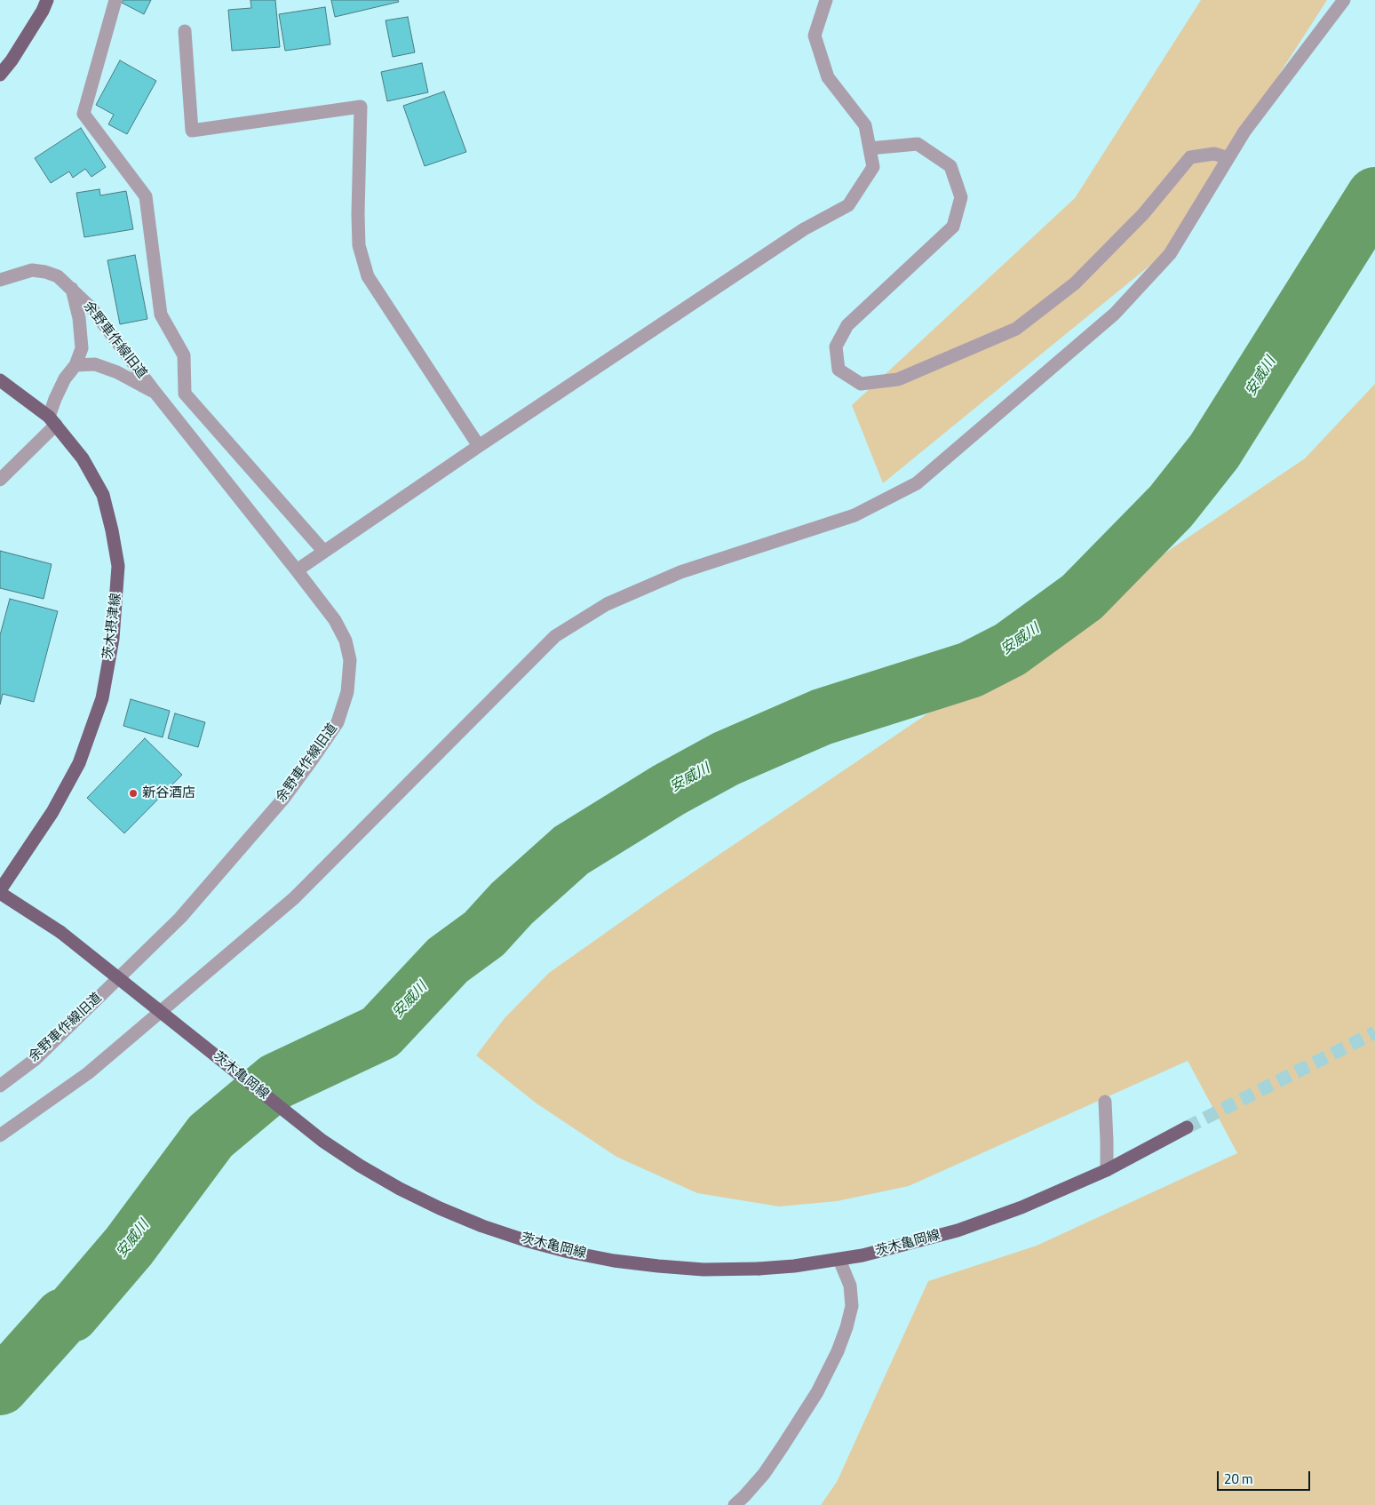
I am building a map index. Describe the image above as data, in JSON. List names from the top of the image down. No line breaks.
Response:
{"streets":{"main road":["茨木摂津線","茨木亀岡線"],"street":["余野車作線旧道"]},"crossings":[["余野車作線旧道","茨木摂津線"],["茨木摂津線","茨木亀岡線"]],"water":["安威川"],"places":["新谷酒店"],"scale_bar":"20 m"}
